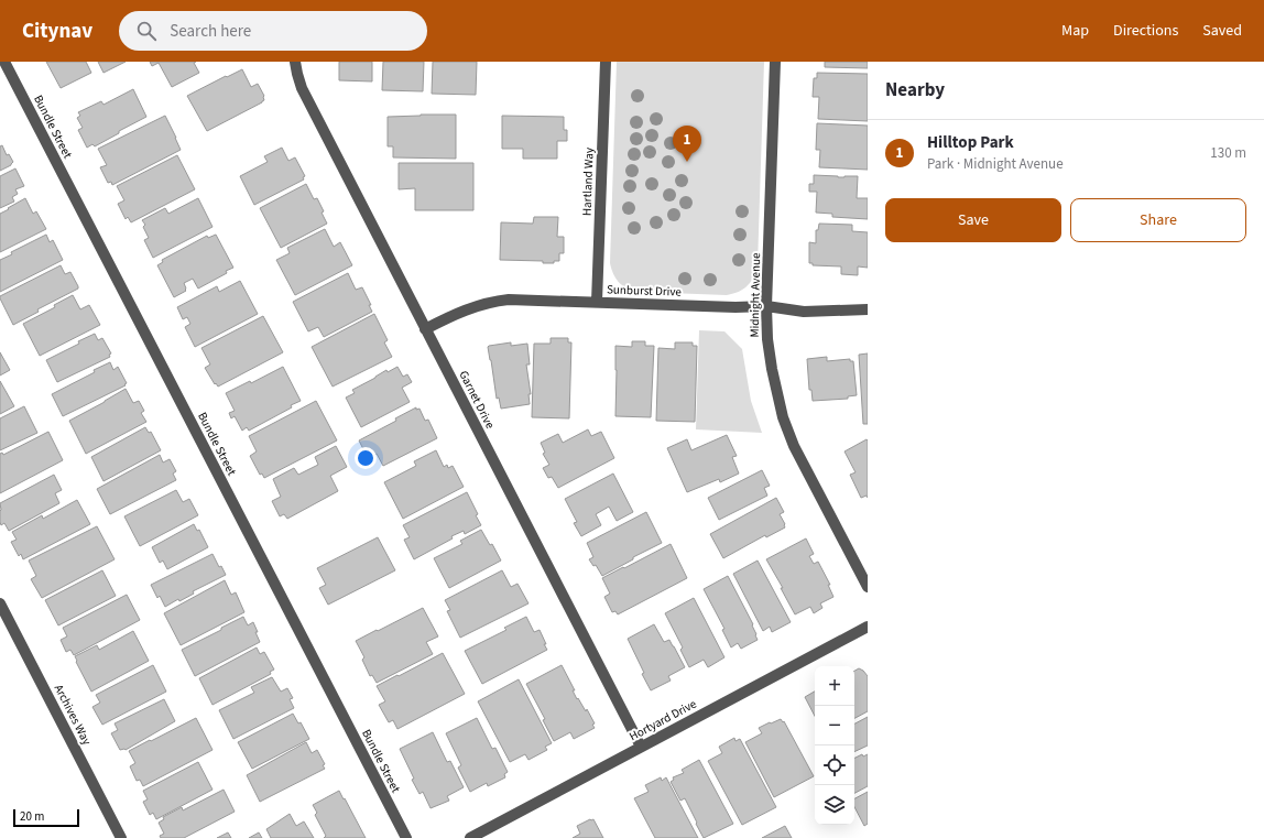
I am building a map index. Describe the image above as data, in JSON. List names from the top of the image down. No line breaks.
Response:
{"streets":{"street":["Bundle Street","Hartland Way","Sunburst Drive","Midnight Avenue","Garnet Drive","Archives Way","Hortyard Drive"]},"crossings":[["Hartland Way","Sunburst Drive"],["Sunburst Drive","Midnight Avenue"],["Sunburst Drive","Garnet Drive"],["Garnet Drive","Hortyard Drive"]],"scale_bar":"20 m","page":{"header":"Citynav","search":"Search here","nav":["Map","Directions","Saved"],"heading":"Nearby","list":[{"mark":"1","name":"Hilltop Park","note":"Park · Midnight Avenue","value":"130 m"}],"pins":"1","buttons":["Save","Share"],"map_buttons":["+","−"],"scale":"20 m"}}
